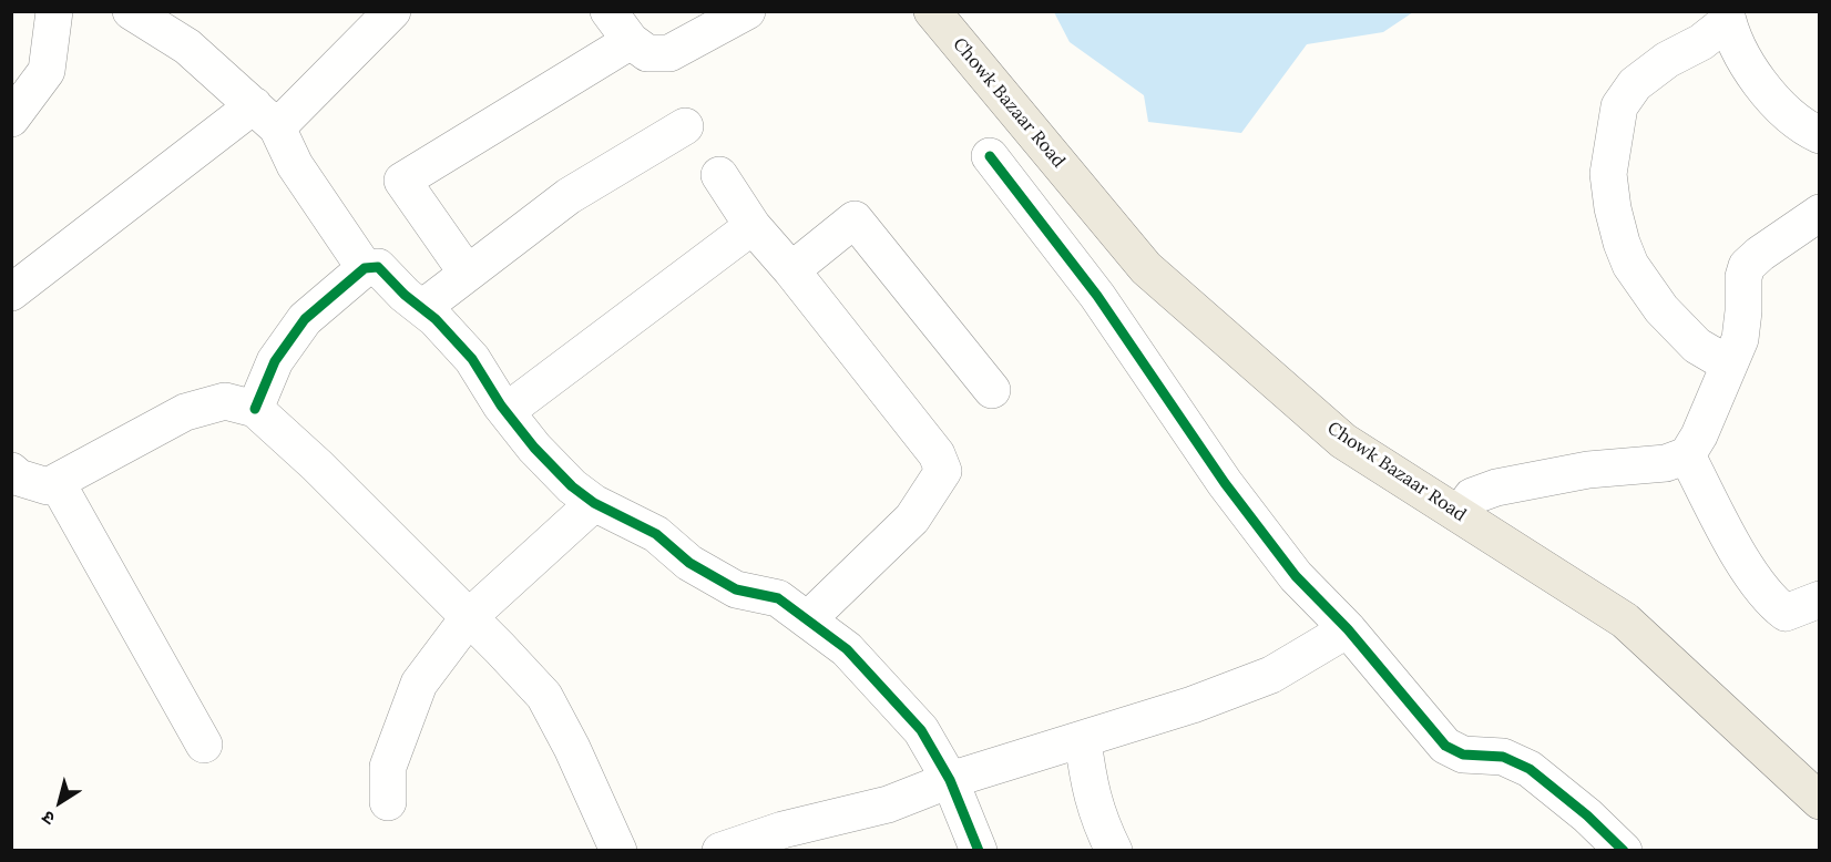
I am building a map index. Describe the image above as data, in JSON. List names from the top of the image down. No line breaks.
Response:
{"streets":{"main road":["Chowk Bazaar Road"]},"north":"bottom left"}
